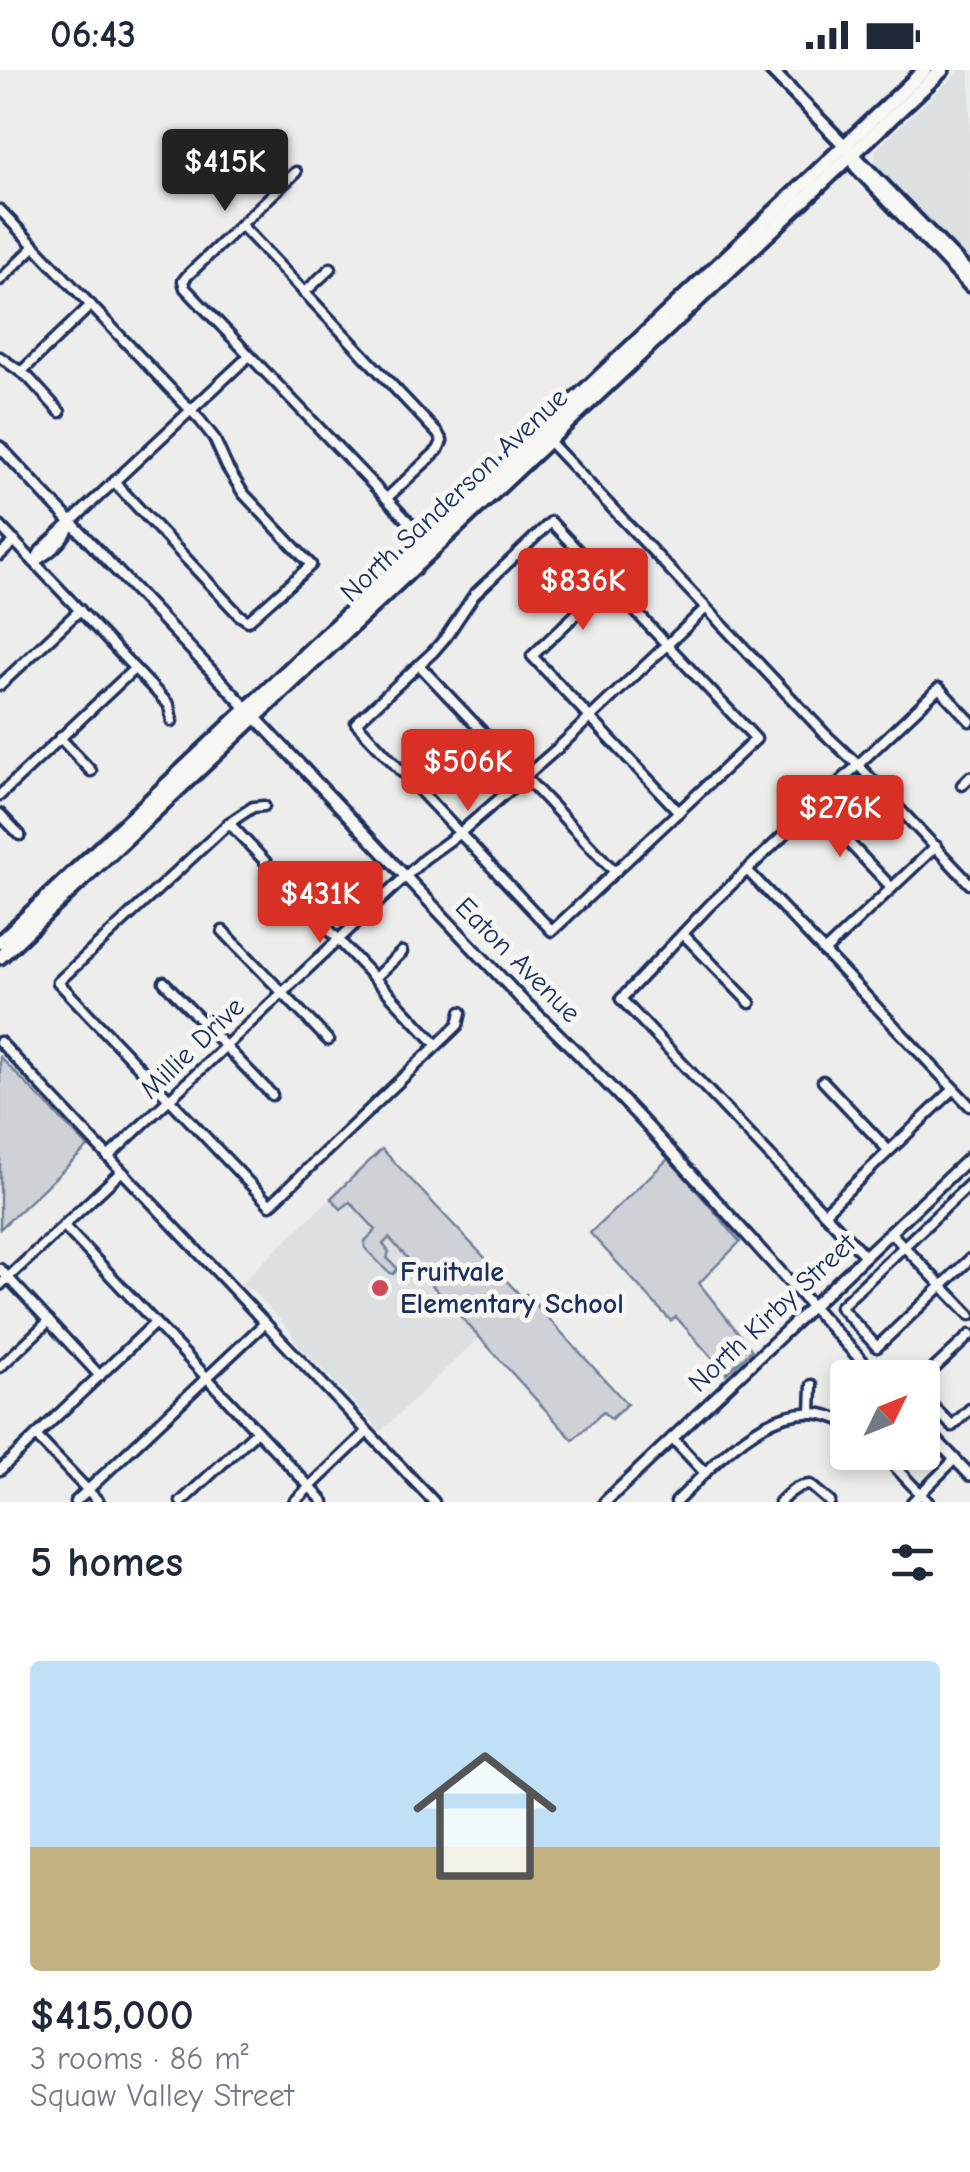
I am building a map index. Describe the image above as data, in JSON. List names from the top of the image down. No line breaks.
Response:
{"streets":{"highway":["North Sanderson Avenue"],"street":["Eaton Avenue","Millie Drive","North Kirby Street"]},"crossings":[["North Sanderson Avenue","Eaton Avenue"],["Eaton Avenue","Millie Drive"],["Eaton Avenue","North Kirby Street"]],"places":["Fruitvale Elementary School"],"north":"top right","page":{"status":"06:43","price":["$415K","$836K","$506K","$276K","$431K"],"heading":"5 homes","list":[{"name":"$415,000","note":"3 rooms · 86 m² · Squaw Valley Street"}]}}
